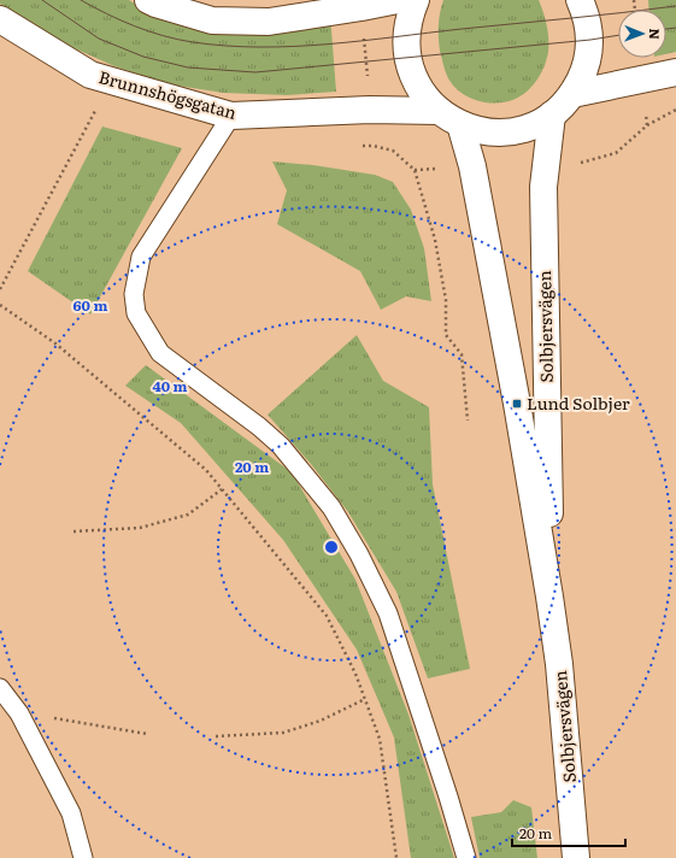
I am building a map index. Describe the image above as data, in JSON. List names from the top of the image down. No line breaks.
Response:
{"streets":{"main road":["Brunnshögsgatan","Solbjersvägen"]},"places":{"transit":["Lund Solbjer"]},"scale_bar":"20 m","north":"right","rings":["60 m","40 m","20 m"]}
